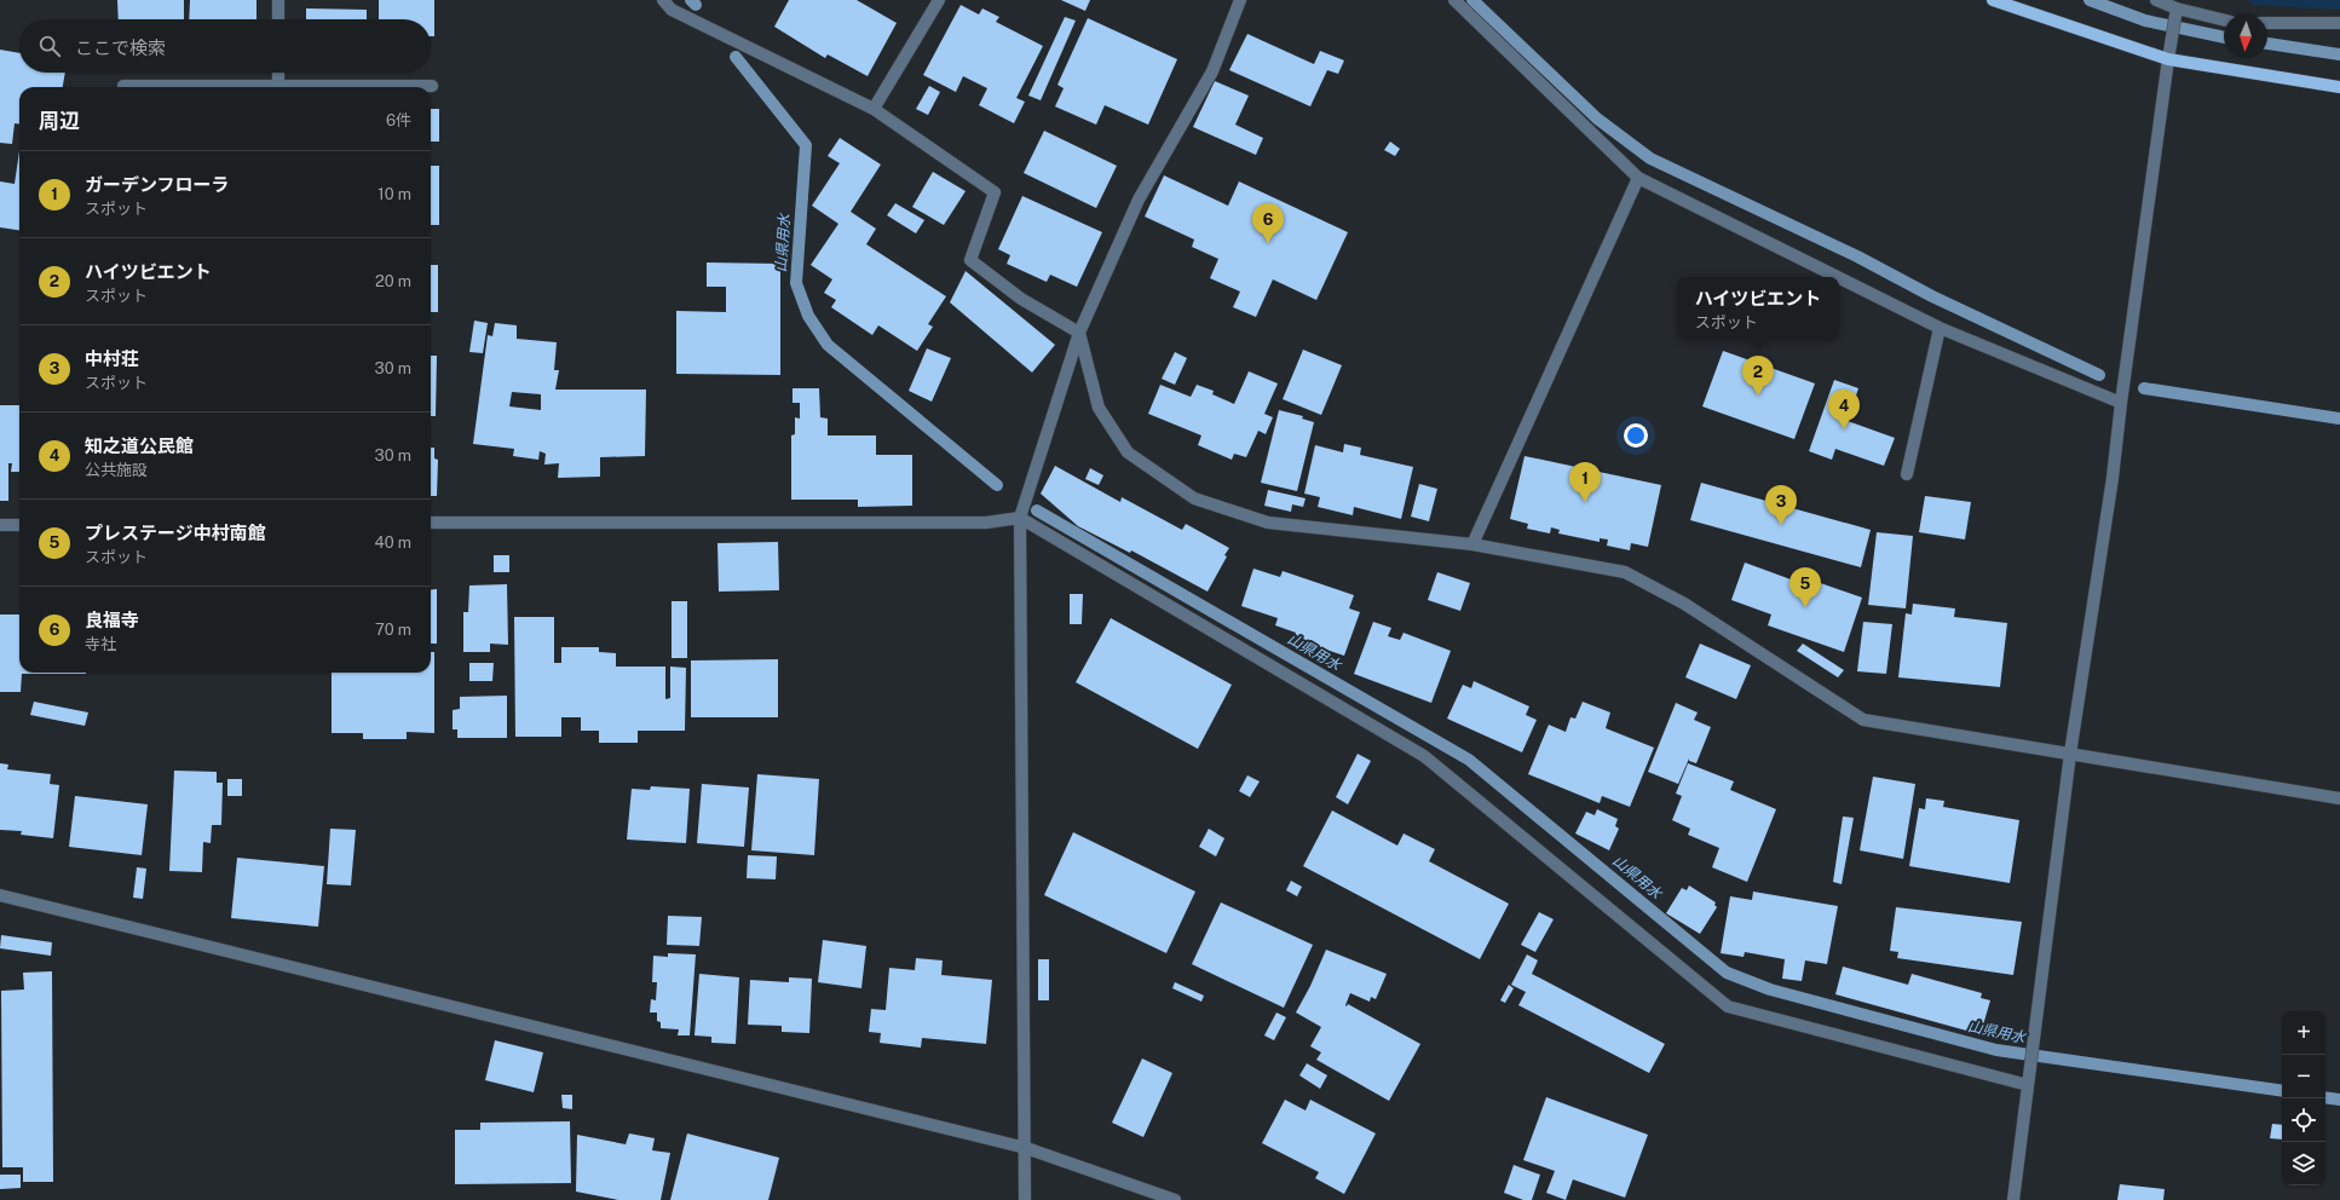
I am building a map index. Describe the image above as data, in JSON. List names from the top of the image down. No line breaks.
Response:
{"water":["山県用水"],"north":"bottom","page":{"search":"ここで検索","heading":["周辺","6件"],"list":[{"mark":"1","name":"ガーデンフローラ","note":"スポット","value":"10 m"},{"mark":"2","name":"ハイツビエント","note":"スポット","value":"20 m"},{"mark":"3","name":"中村荘","note":"スポット","value":"30 m"},{"mark":"4","name":"知之道公民館","note":"公共施設","value":"30 m"},{"mark":"5","name":"プレステージ中村南館","note":"スポット","value":"40 m"},{"mark":"6","name":"良福寺","note":"寺社","value":"70 m"}],"pins":["6","2","4","1","3","5"],"popup":["ハイツビエント","スポット"],"map_buttons":["+","−"]}}
